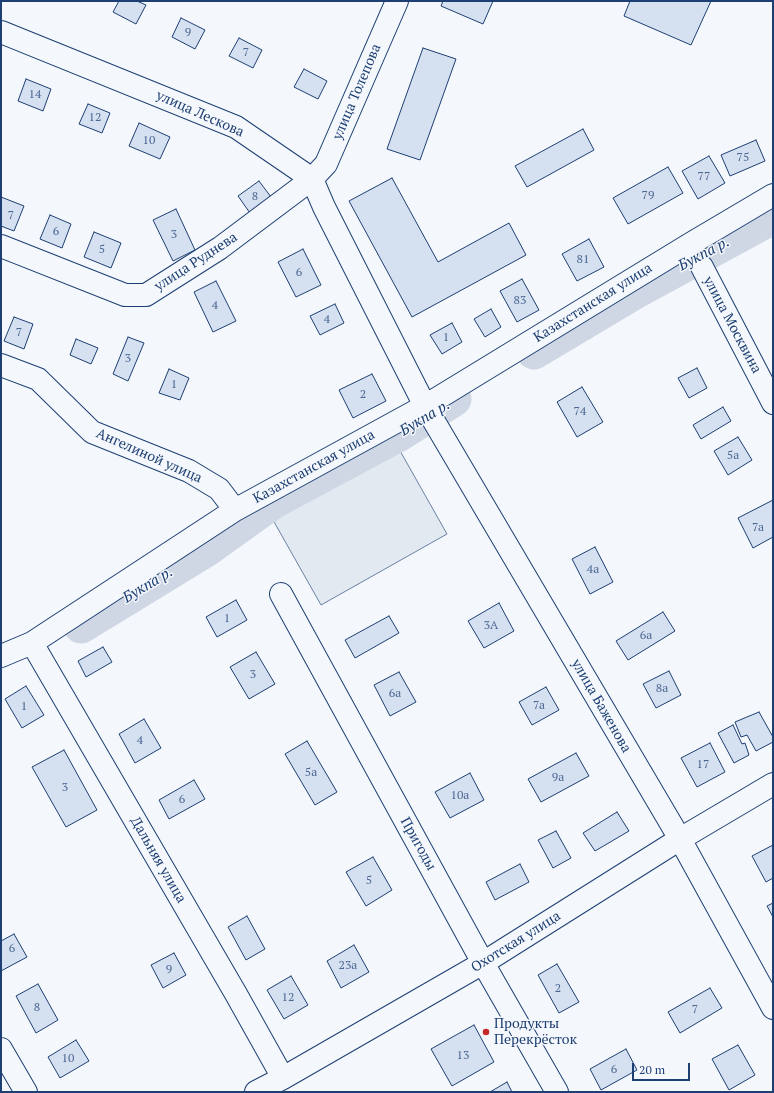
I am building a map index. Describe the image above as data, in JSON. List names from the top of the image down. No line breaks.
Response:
{"streets":{"street":["улица Толепова","улица Лескова","улица Руднева","Казахстанская улица","улица Москвина","Ангелиной улица","улица Баженова","Пригоды","Дальняя улица","Охотская улица"]},"crossings":[["улица Толепова","улица Лескова"],["улица Толепова","улица Руднева"],["улица Лескова","улица Руднева"],["Казахстанская улица","Ангелиной улица"],["Казахстанская улица","улица Баженова"],["Казахстанская улица","Дальняя улица"],["улица Баженова","Охотская улица"],["Пригоды","Охотская улица"],["Дальняя улица","Охотская улица"]],"water":["Букпа р."],"places":["Продукты Перекрёсток"],"house_numbers":["9","7","14","12","10","75","77","79","8","7","6","3","5","81","6","83","4","4","7","1","3","1","2","74","5а","7а","4а","1","3А","6а","3","8а","6а","7а","1","4","17","5а","9а","3","10а","6","5","6","23а","9","2","12","8","7","13","10","6"],"scale_bar":"20 m"}
